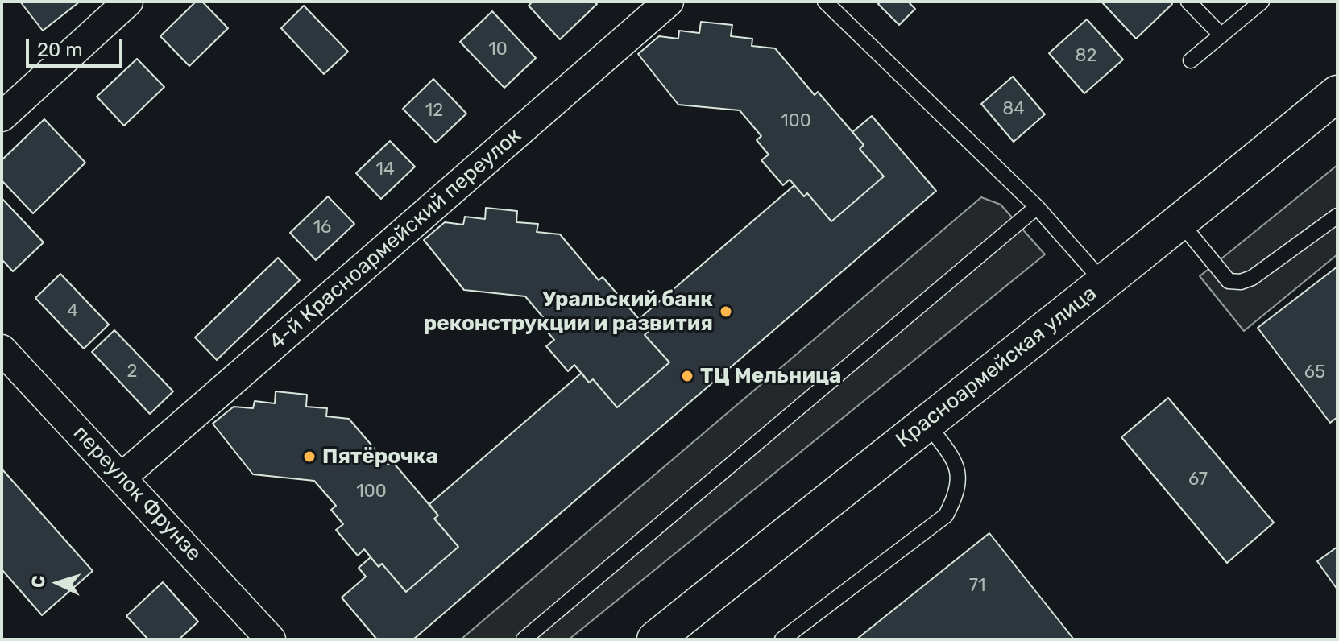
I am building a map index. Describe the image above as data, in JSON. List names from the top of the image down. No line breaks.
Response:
{"streets":{"main road":["Красноармейская улица"],"street":["4-й Красноармейский переулок","переулок Фрунзе"]},"crossings":[["4-й Красноармейский переулок","переулок Фрунзе"]],"places":["Уральский банк реконструкции и развития","ТЦ Мельница","Пятёрочка"],"house_numbers":["10","82","84","12","100","14","16","4","2","65","67","100","71"],"scale_bar":"20 m","north":"left"}
